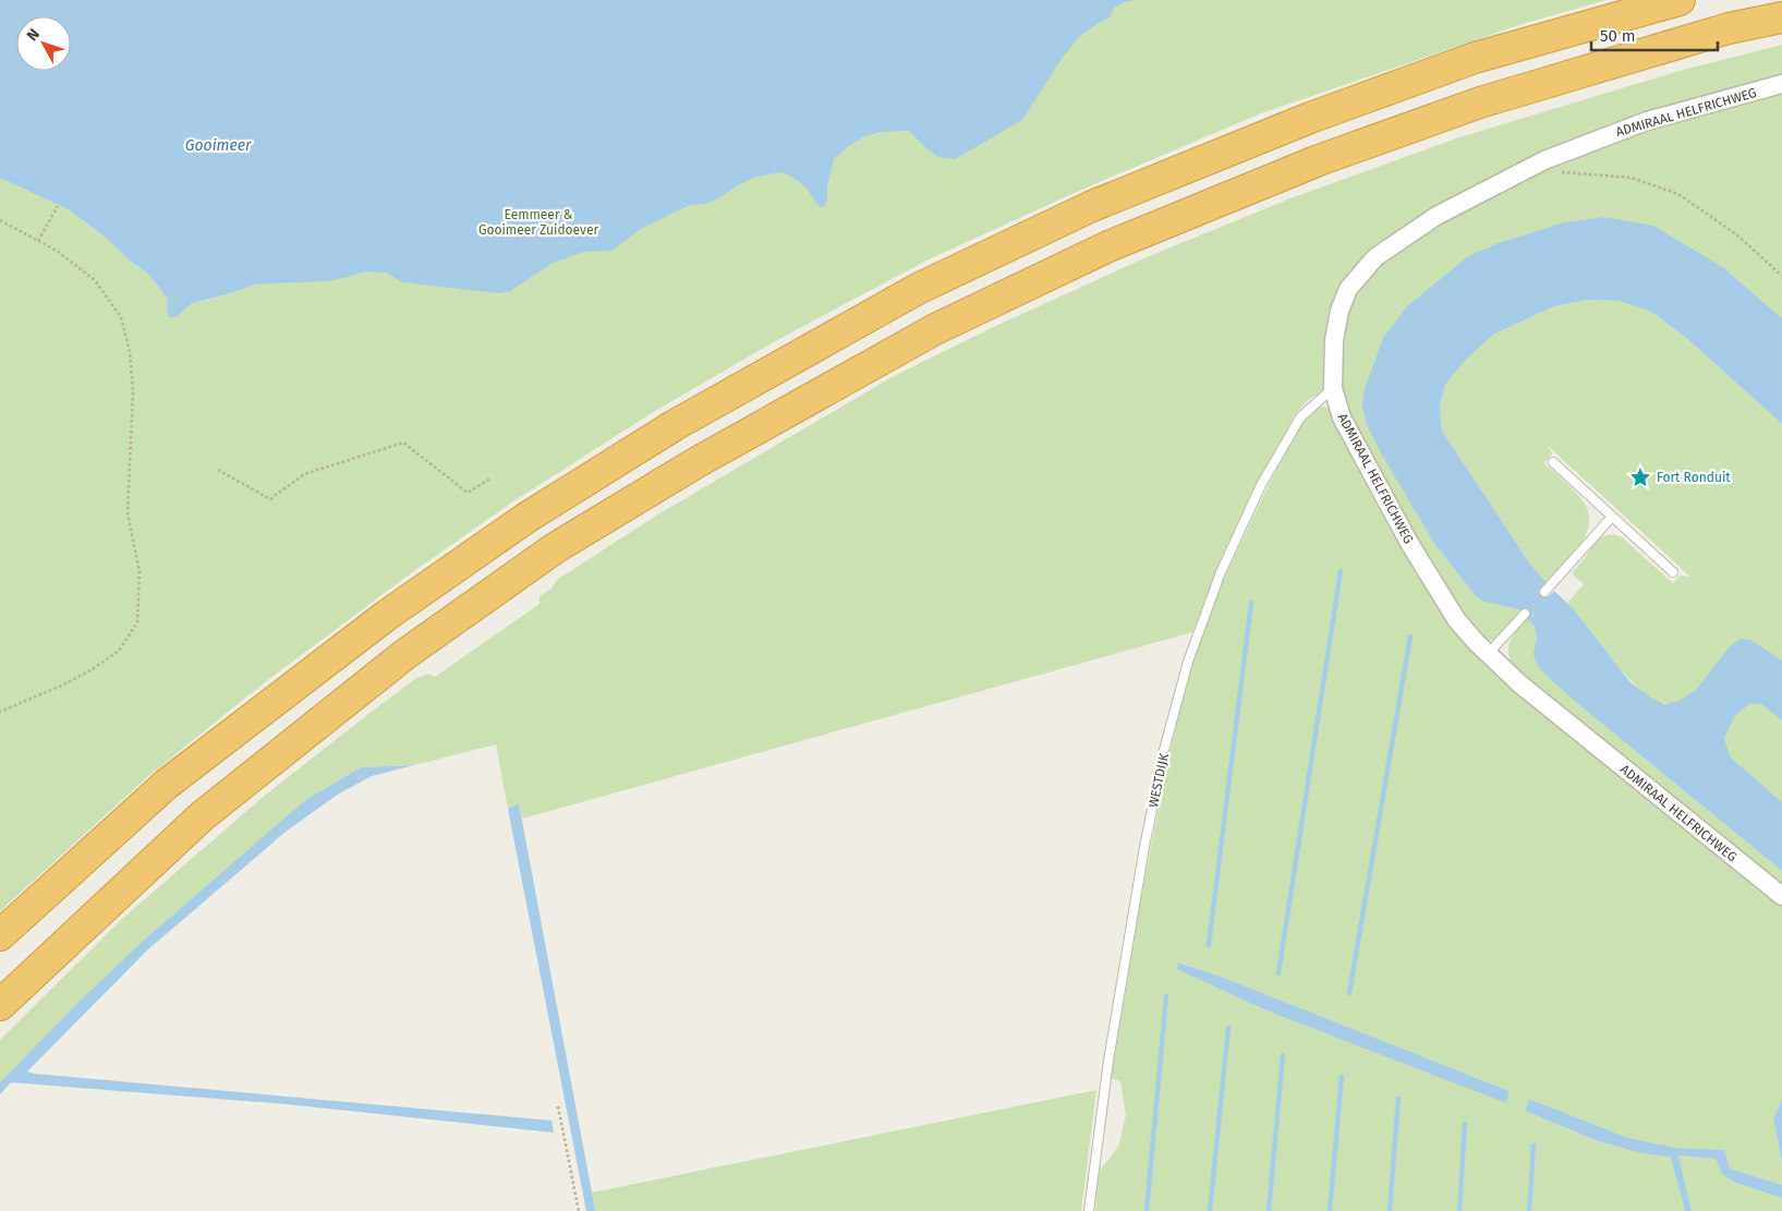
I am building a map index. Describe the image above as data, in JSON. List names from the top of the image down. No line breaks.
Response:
{"streets":{"street":["ADMIRAAL HELFRICHWEG"],"lane":["WESTDIJK"]},"crossings":[["ADMIRAAL HELFRICHWEG","WESTDIJK"]],"water":["Gooimeer"],"parks":["Eemmeer & Gooimeer Zuidoever"],"places":{"place":["Fort Ronduit"]},"scale_bar":"50 m","north":"top left"}
